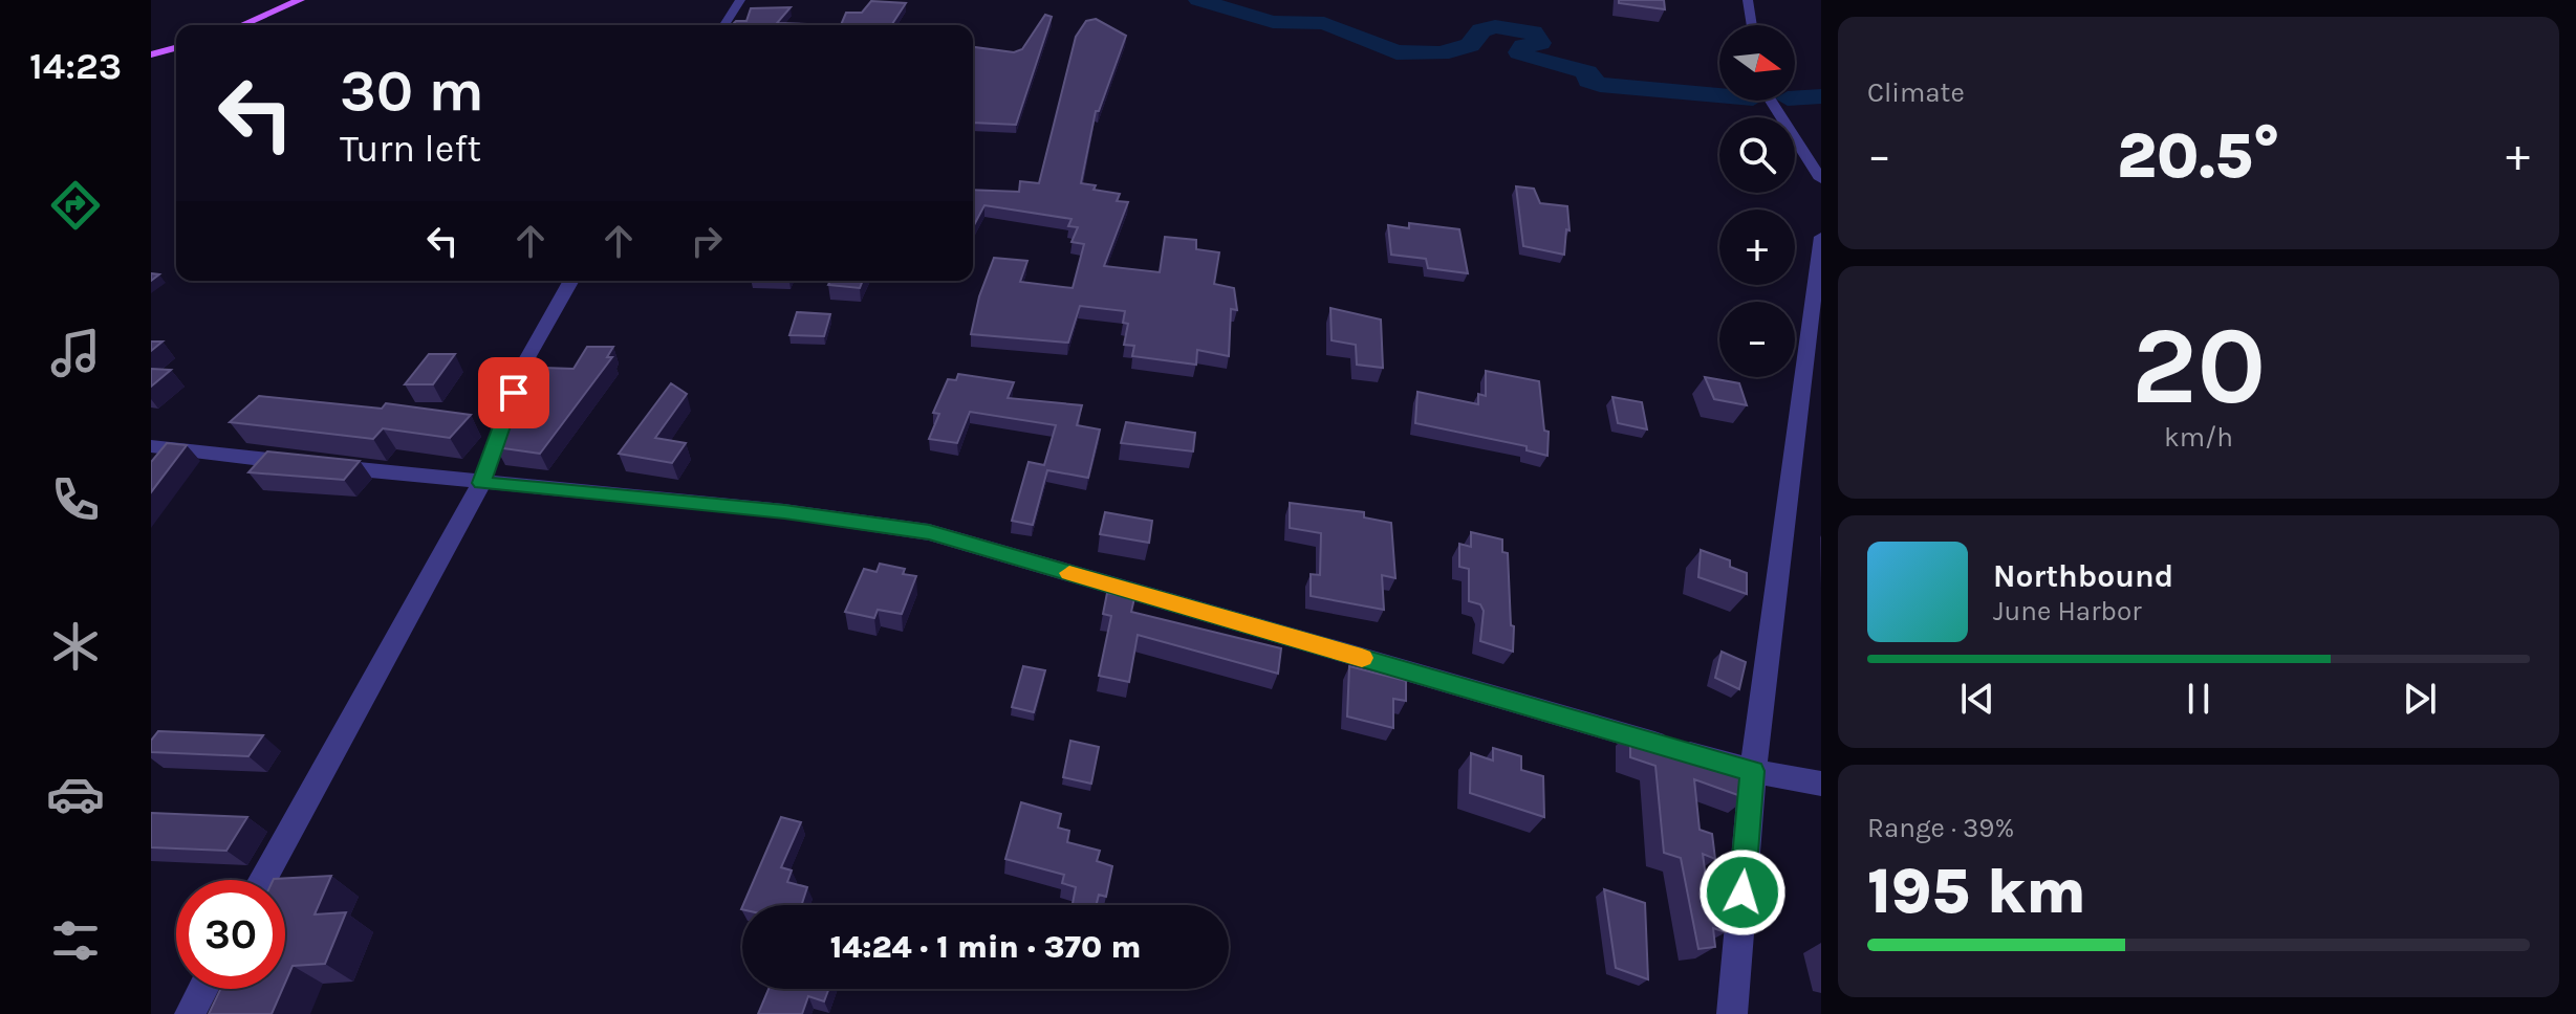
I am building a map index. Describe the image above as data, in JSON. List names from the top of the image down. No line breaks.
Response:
{"north":"right","page":{"tabs":"14:23","tile":["Climate",["20","km/h"],["Range · 39%","195 km"]],"map_buttons":["+","−"],"turn":["30 m","Turn left"],"heat":["−","20.5°","+"],"song":["Northbound","June Harbor"],"limit":"30","trip":"14:24 · 1 min · 370 m"}}
